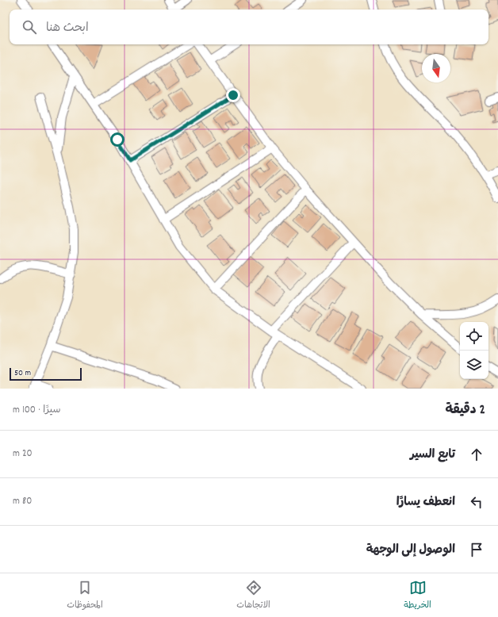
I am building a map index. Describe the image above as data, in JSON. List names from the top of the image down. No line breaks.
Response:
{"scale_bar":"50 m","north":"bottom","page":{"search":"ابحث هنا","scale":"50 m","heading":["2 دقيقة","سيرًا · 100 m"],"list":[["تابع السير","20 m"],["انعطف يسارًا","80 m"],"الوصول إلى الوجهة"],"nav":["الخريطة","الاتجاهات","المحفوظات"]}}
